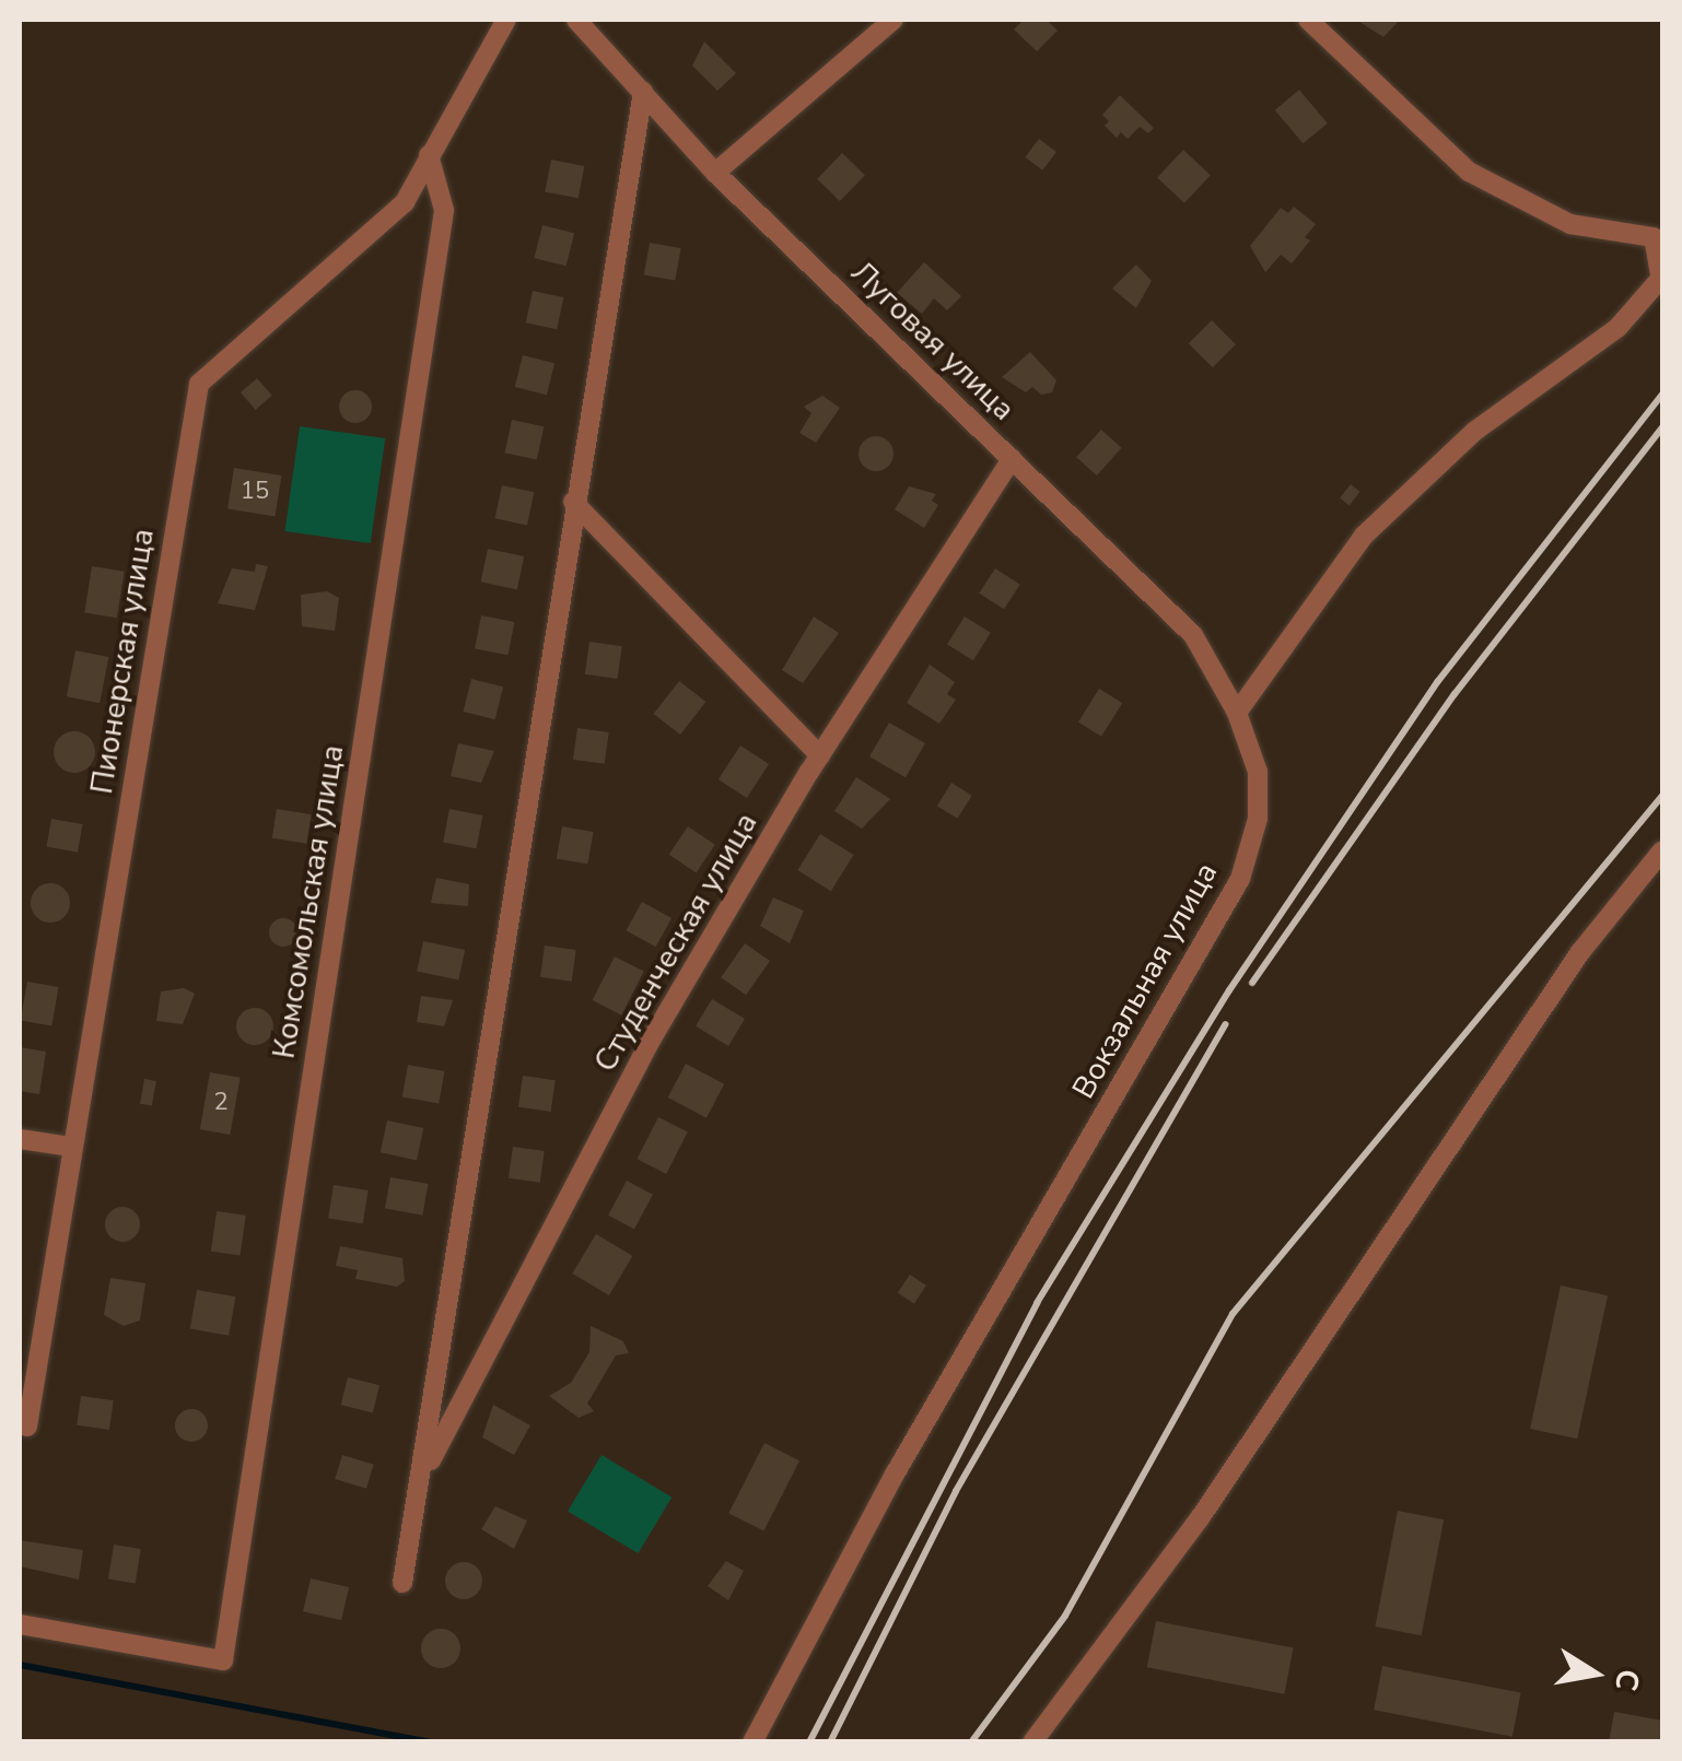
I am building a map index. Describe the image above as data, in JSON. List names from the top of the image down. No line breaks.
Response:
{"streets":{"street":["Луговая улица","Пионерская улица","Комсомольская улица","Студенческая улица","Вокзальная улица"]},"crossings":[["Луговая улица","Студенческая улица"],["Луговая улица","Вокзальная улица"],["Пионерская улица","Комсомольская улица"]],"house_numbers":["15","2"],"north":"right"}
